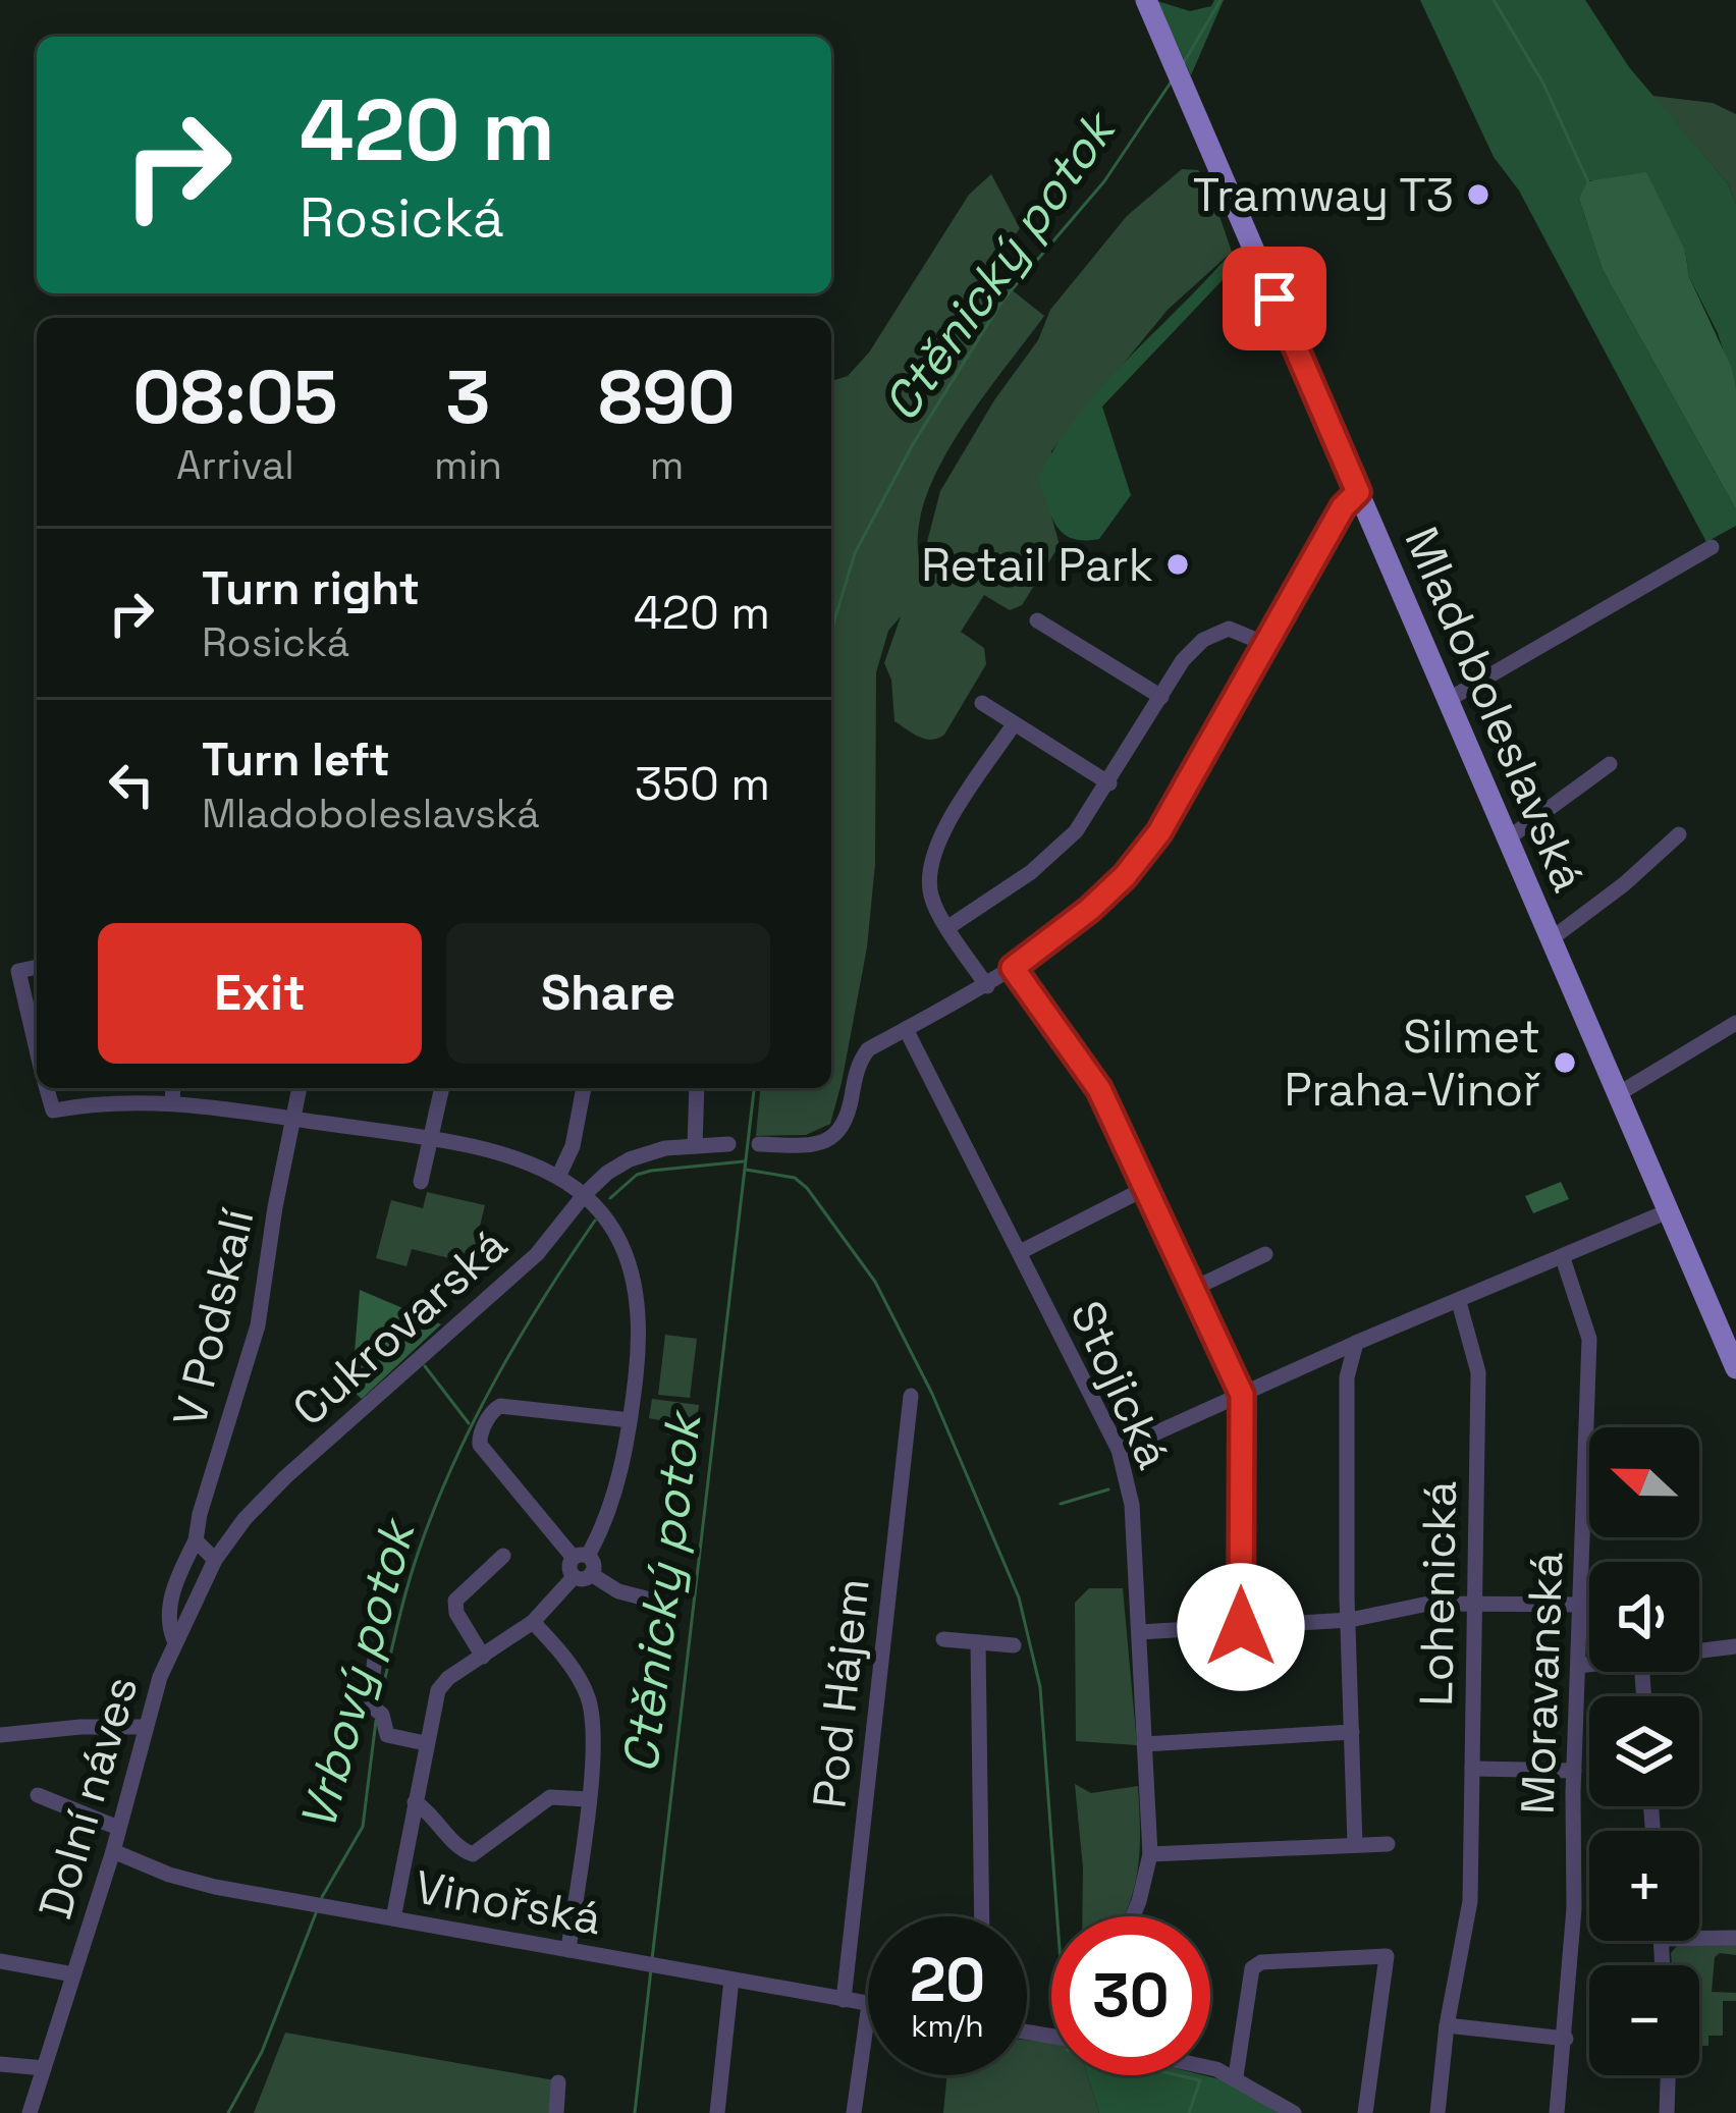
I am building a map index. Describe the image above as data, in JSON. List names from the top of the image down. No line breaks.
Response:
{"streets":{"main road":["Mladoboleslavská"],"street":["V Podskalí","Cukrovarská","Stojická","Lohenická","Moravanská","Pod Hájem","Dolní náves","Vinořská"]},"crossings":[["V Podskalí","Cukrovarská"],["V Podskalí","Dolní náves"],["Cukrovarská","Dolní náves"],["Pod Hájem","Vinořská"],["Dolní náves","Vinořská"]],"water":["Ctěnický potok","Vrbový potok"],"places":["Tramway T3","Retail Park","Silmet Praha-Vinoř"],"north":"left","page":{"turn":["420 m","Rosická"],"eta":["08:05","Arrival","3","min","890","m"],"list":[{"name":"Turn right","note":"Rosická","value":"420 m"},{"name":"Turn left","note":"Mladoboleslavská","value":"350 m"}],"buttons":["Exit","Share"],"map_buttons":["+","−"],"speed":"20 km/h","limit":"30"}}
